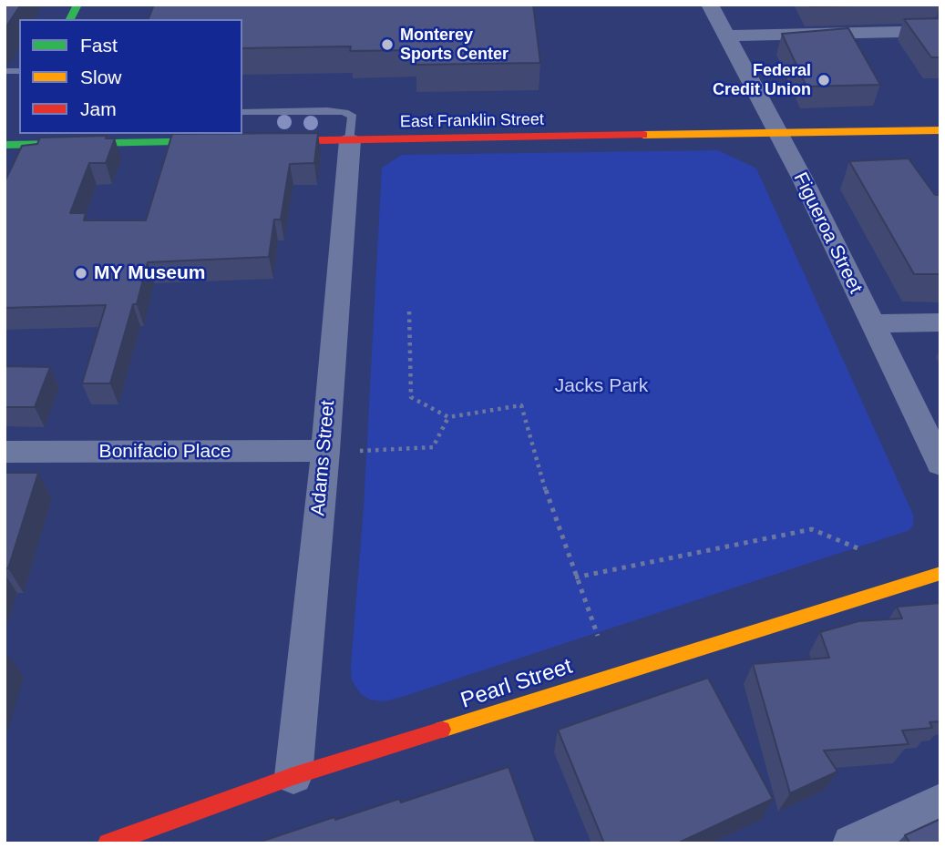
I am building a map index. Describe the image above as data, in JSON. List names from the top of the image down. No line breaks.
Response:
{"streets":{"street":["East Franklin Street","Figueroa Street","Bonifacio Place","Adams Street","Pearl Street"]},"crossings":[["East Franklin Street","Figueroa Street"],["East Franklin Street","Adams Street"],["Bonifacio Place","Adams Street"],["Adams Street","Pearl Street"]],"parks":["Jacks Park"],"places":["Monterey Sports Center","Federal Credit Union","MY Museum"],"legend":["Fast","Slow","Jam"]}
